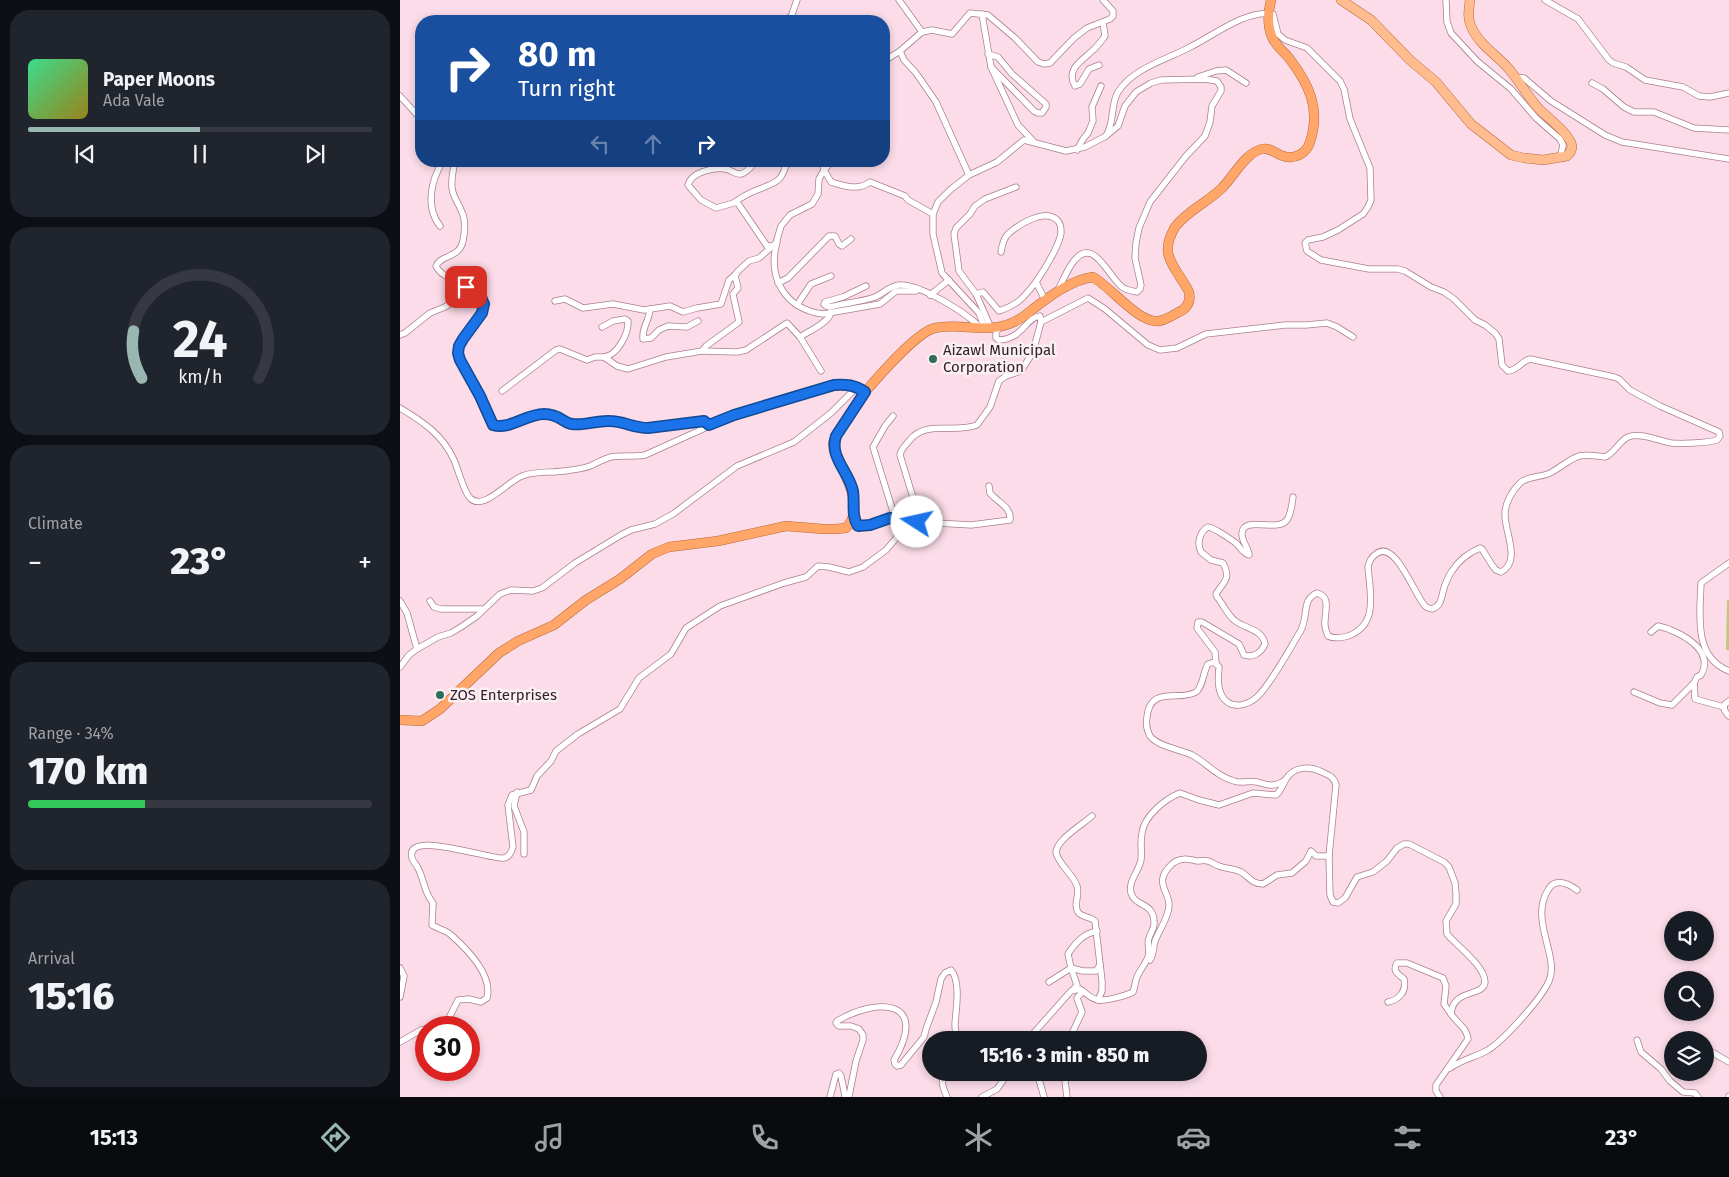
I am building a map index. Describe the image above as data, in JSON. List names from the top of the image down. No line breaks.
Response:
{"places":["Aizawl Municipal Corporation","ZOS Enterprises"],"page":{"turn":["80 m","Turn right"],"song":["Paper Moons","Ada Vale"],"tile":["Climate",["Range · 34%","170 km"],["Arrival","15:16"]],"heat":["−","23°","+"],"limit":"30","trip":"15:16 · 3 min · 850 m","tabs":["15:13","23°"],"gauge":["24","km/h"]}}
